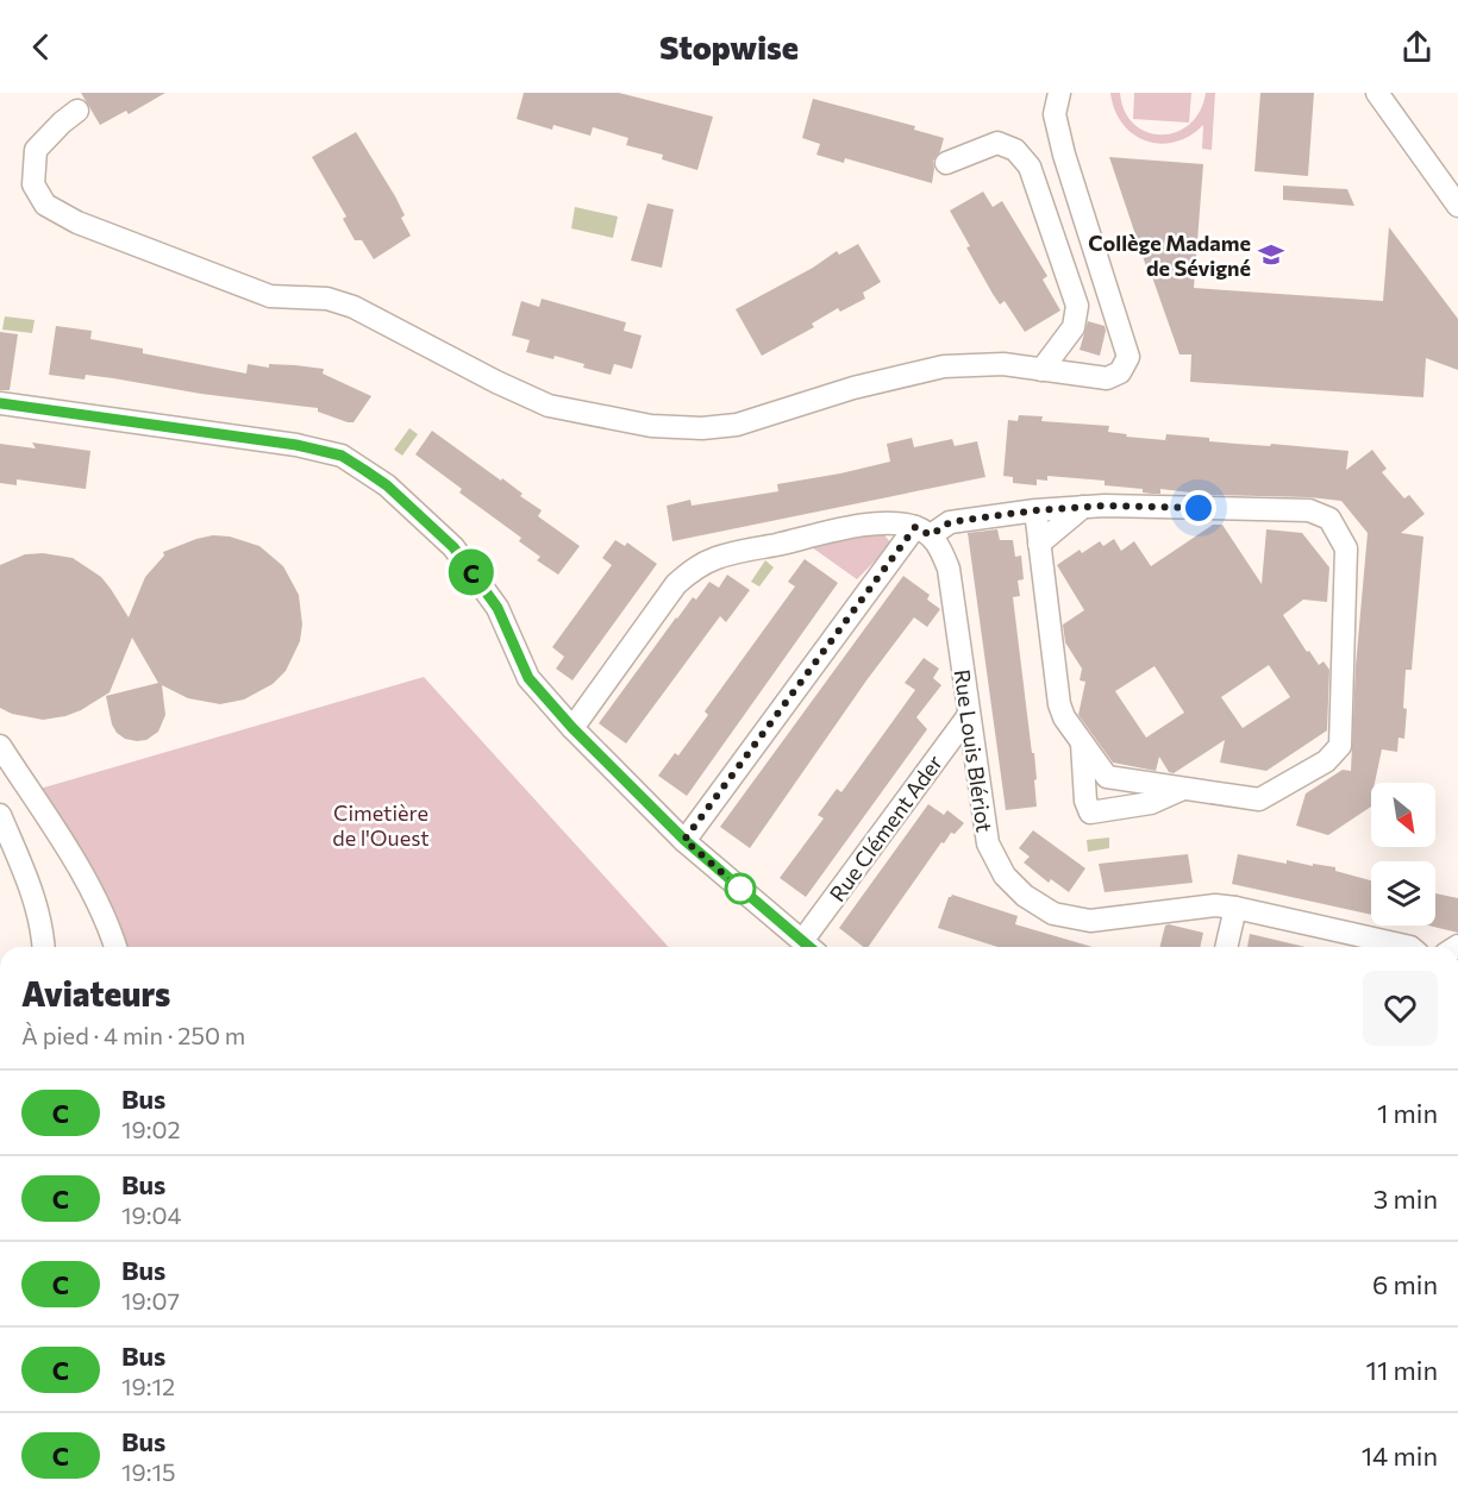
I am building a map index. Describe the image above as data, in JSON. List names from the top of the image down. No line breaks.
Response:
{"streets":{"street":["Rue Louis Blériot","Rue Clément Ader"]},"crossings":[["Rue Louis Blériot","Rue Clément Ader"]],"parks":["Cimetière de l'Ouest"],"places":{"school or university":["Collège Madame de Sévigné"]},"lines":["bus line C"],"north":"bottom right","page":{"header":"Stopwise","on_map":"C","heading":["Aviateurs","À pied · 4 min · 250 m"],"list":[{"mark":"C","name":"Bus","note":"19:02","value":"1 min"},{"mark":"C","name":"Bus","note":"19:04","value":"3 min"},{"mark":"C","name":"Bus","note":"19:07","value":"6 min"},{"mark":"C","name":"Bus","note":"19:12","value":"11 min"},{"mark":"C","name":"Bus","note":"19:15","value":"14 min"}]}}
